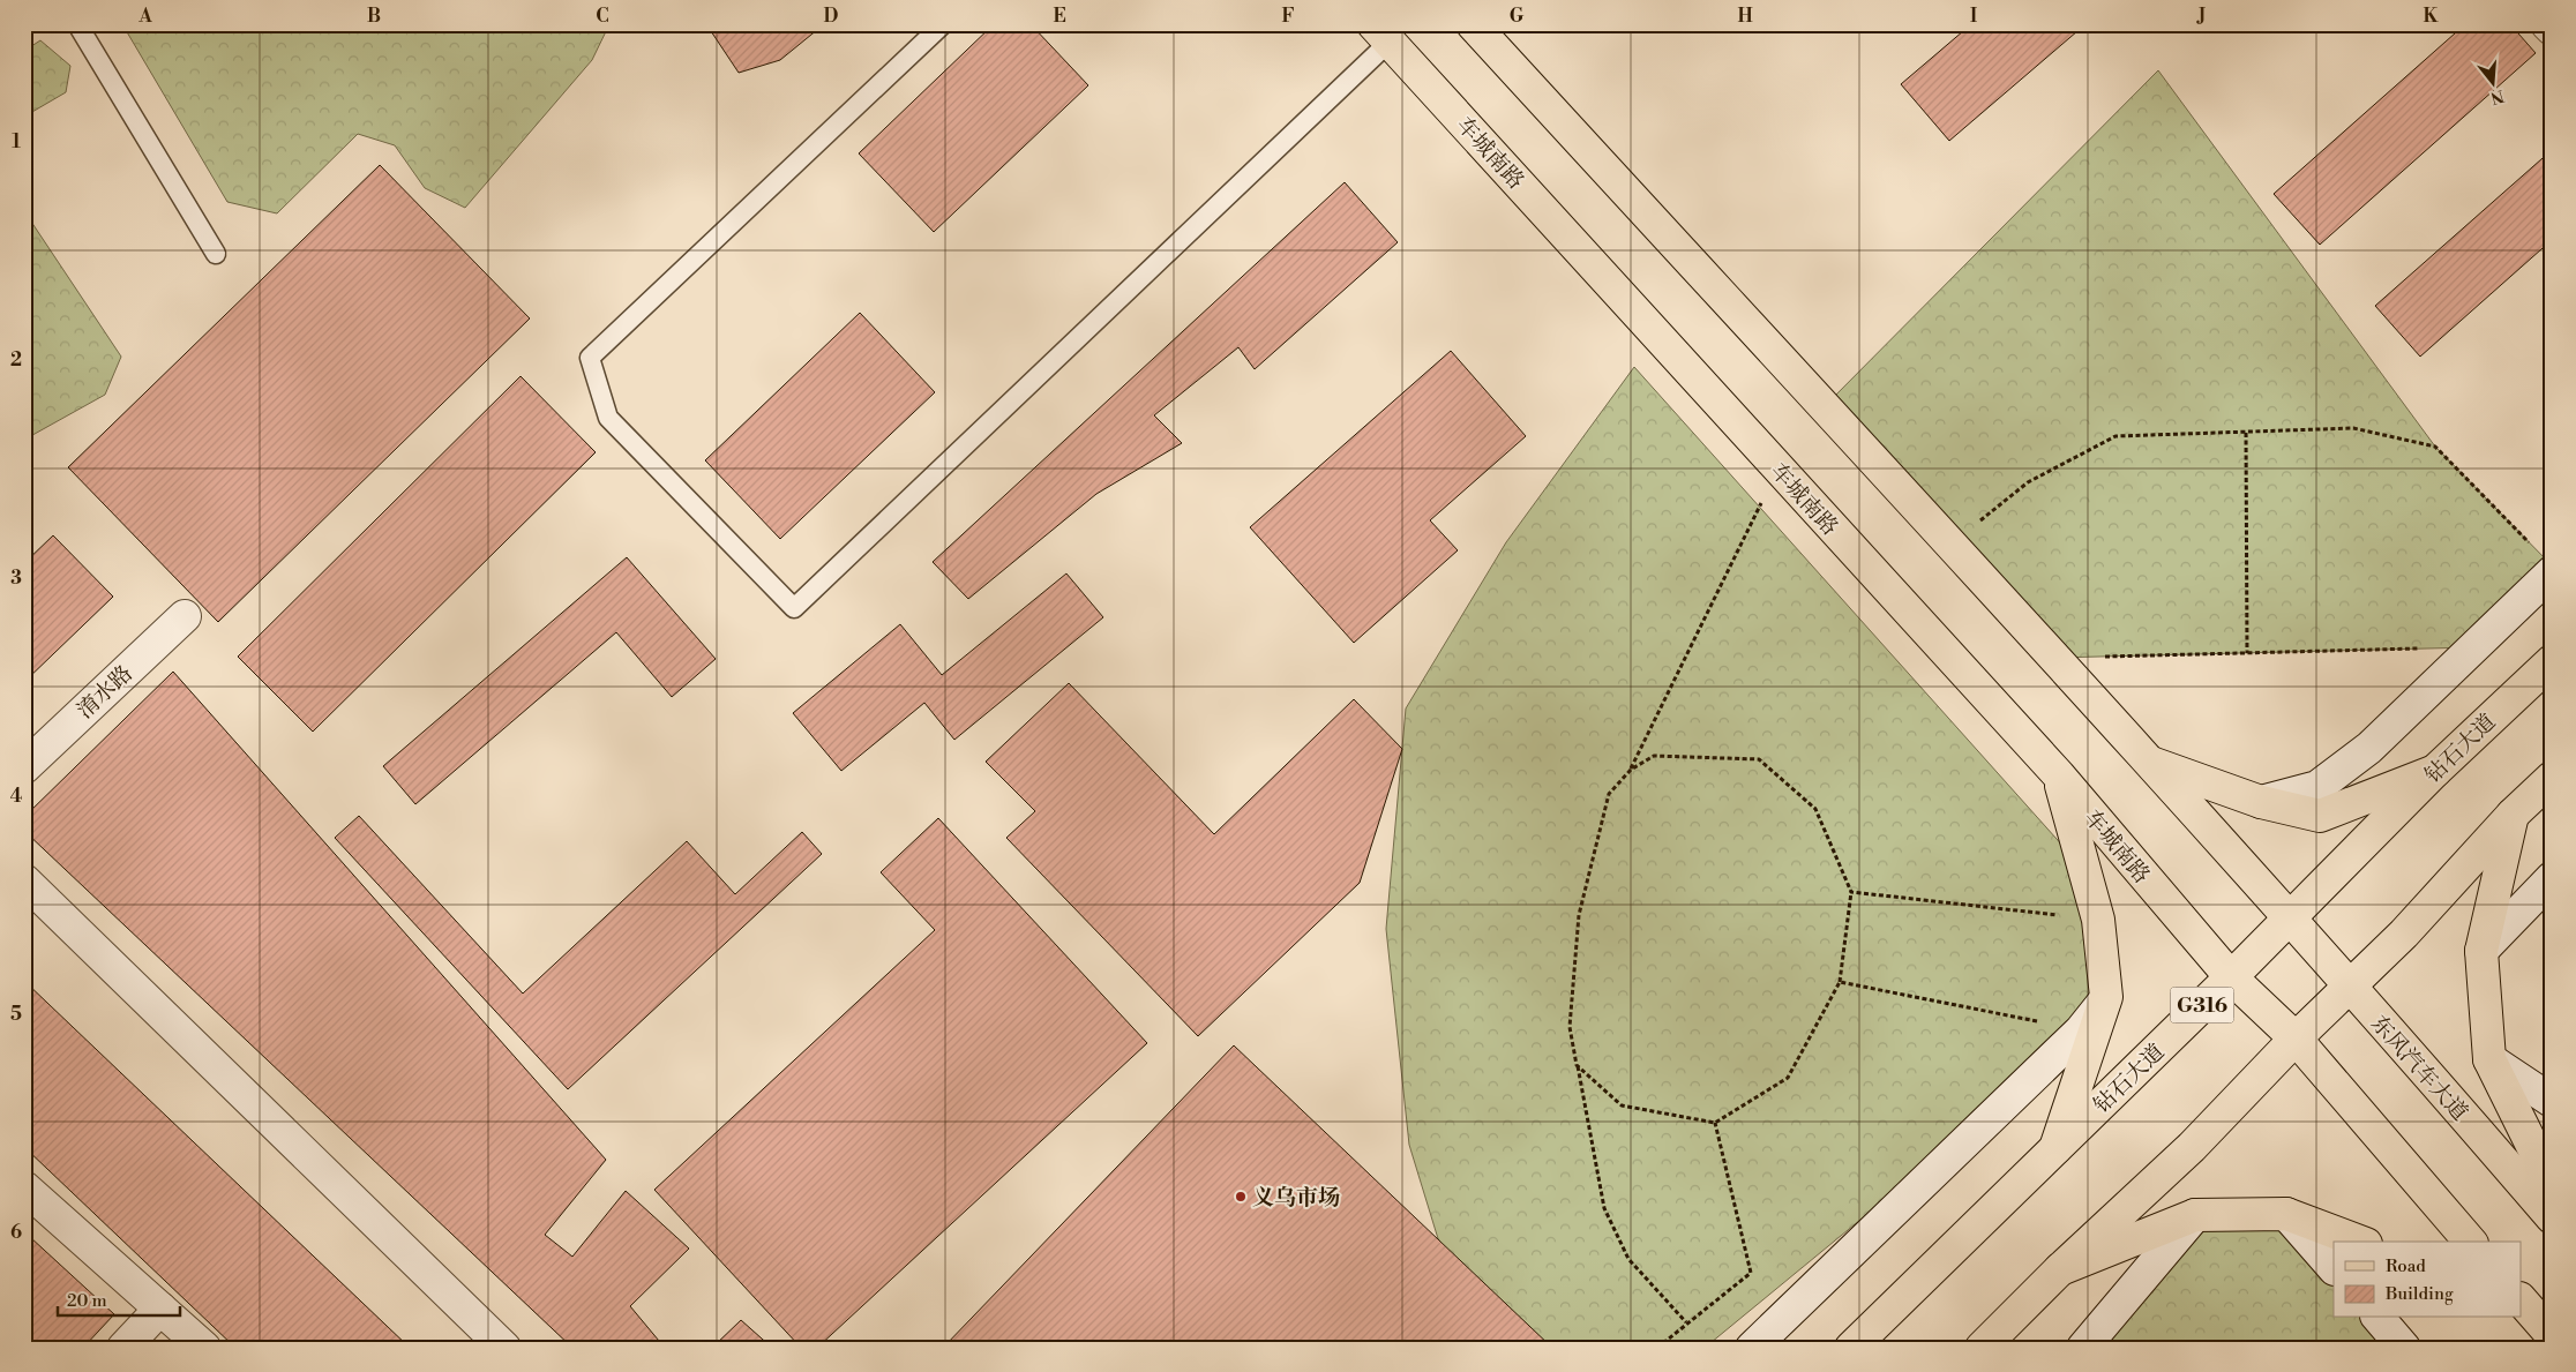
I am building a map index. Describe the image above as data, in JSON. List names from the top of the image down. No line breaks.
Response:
{"streets":{"main road":["车城南路","钻石大道","G316","东风汽车大道"],"street":["淯水路"]},"crossings":[["车城南路","钻石大道"],["钻石大道","东风汽车大道"]],"places":["义乌市场"],"legend":["Road","Building"],"scale_bar":"20 m","north":"bottom","grid":{"columns":["A","B","C","D","E","F","G","H","I","J","K"],"rows":["1","2","3","4","5","6"]}}
